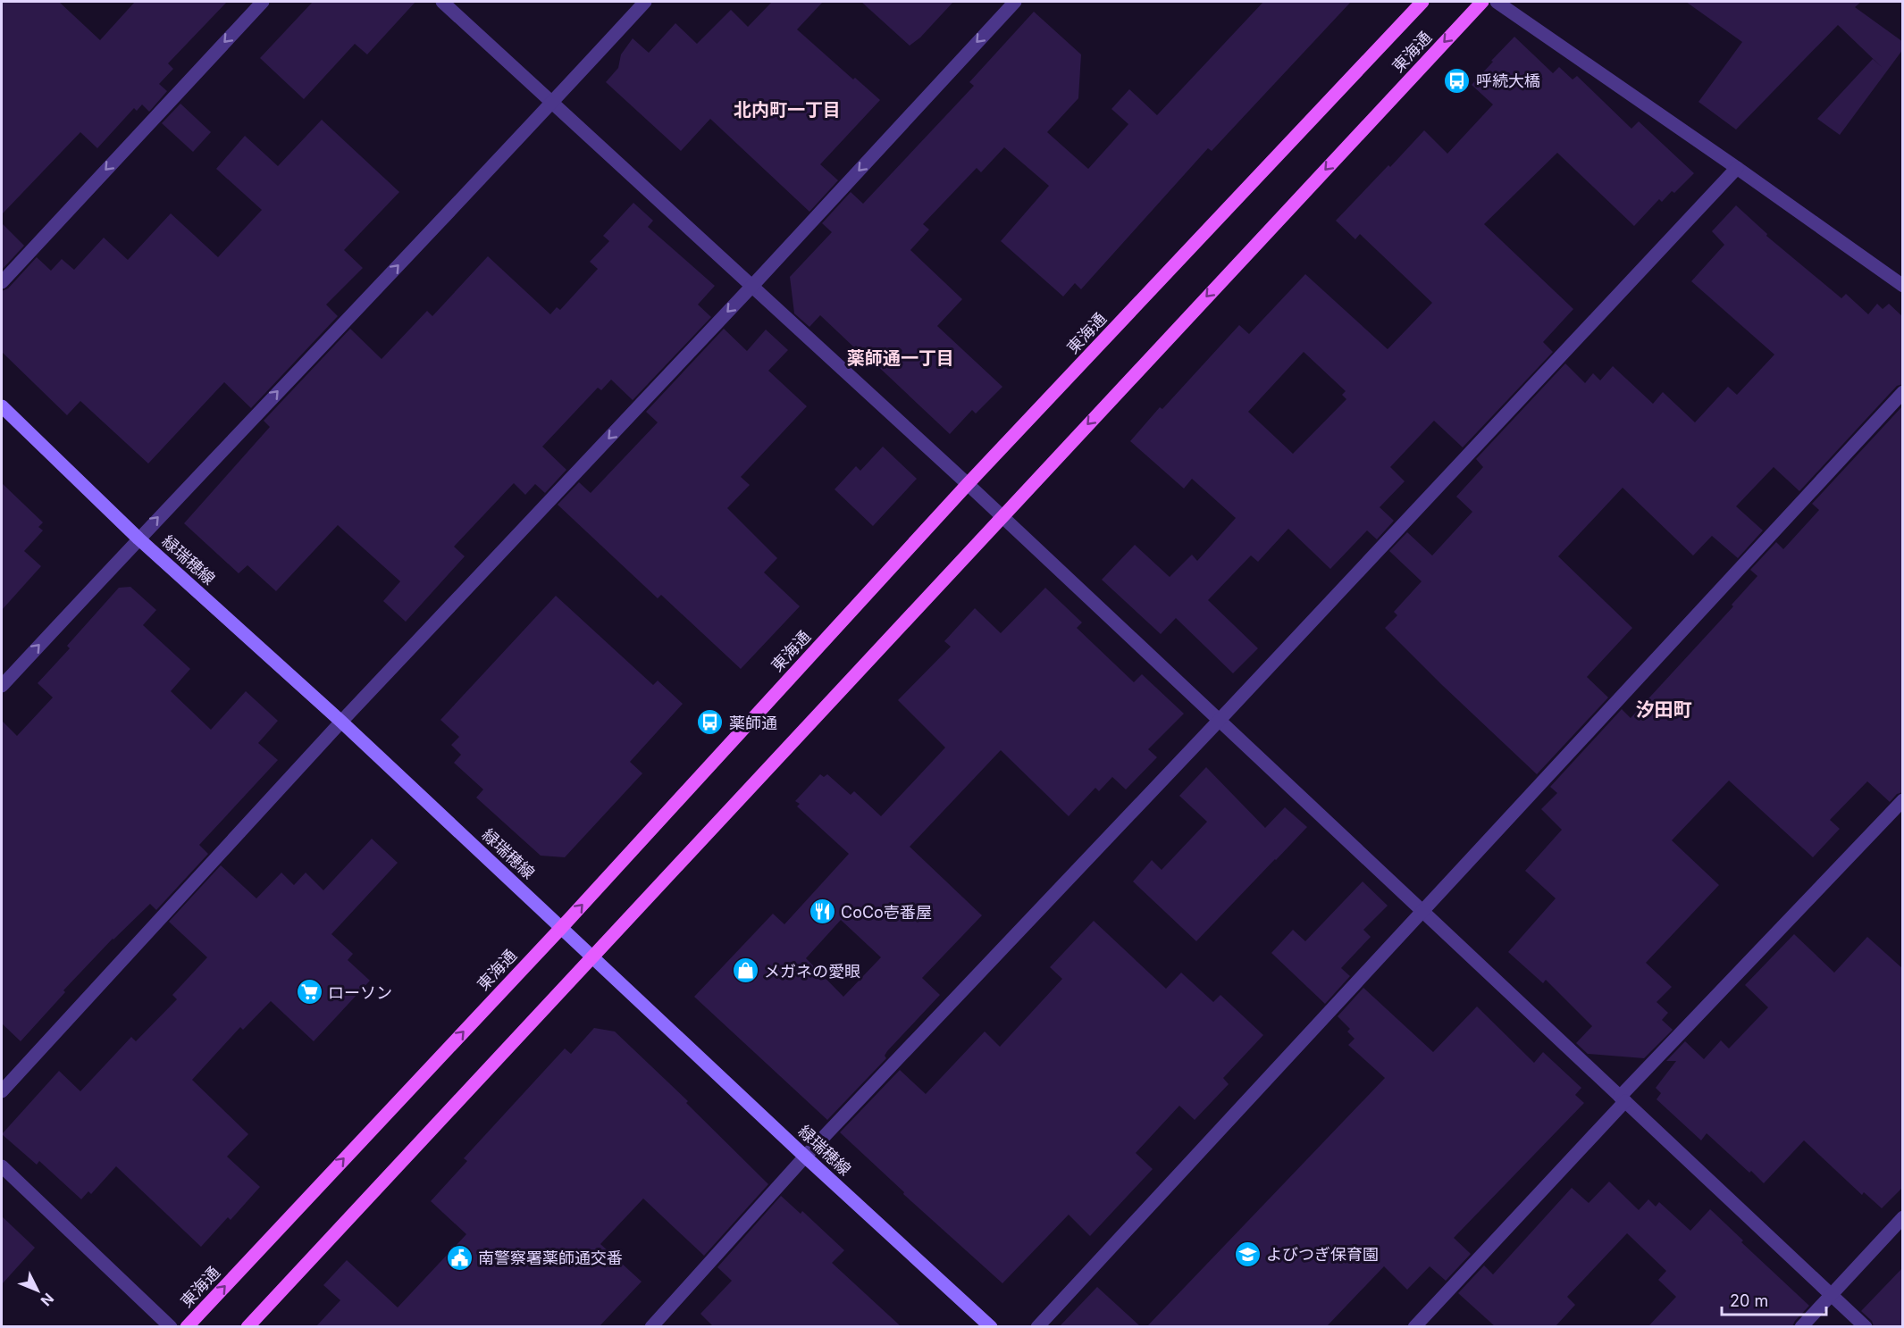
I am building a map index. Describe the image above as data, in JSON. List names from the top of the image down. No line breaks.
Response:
{"streets":{"main road":["東海通","緑瑞穂線"]},"crossings":[["東海通","緑瑞穂線"]],"districts":["北内町一丁目","薬師通一丁目","汐田町"],"places":{"bus stop":["呼続大橋","薬師通"],"restaurant":["CoCo壱番屋"],"shop":["メガネの愛眼"],"supermarket":["ローソン"],"school or university":["よびつぎ保育園"],"public building":["南警察署薬師通交番"]},"scale_bar":"20 m","north":"bottom right"}
